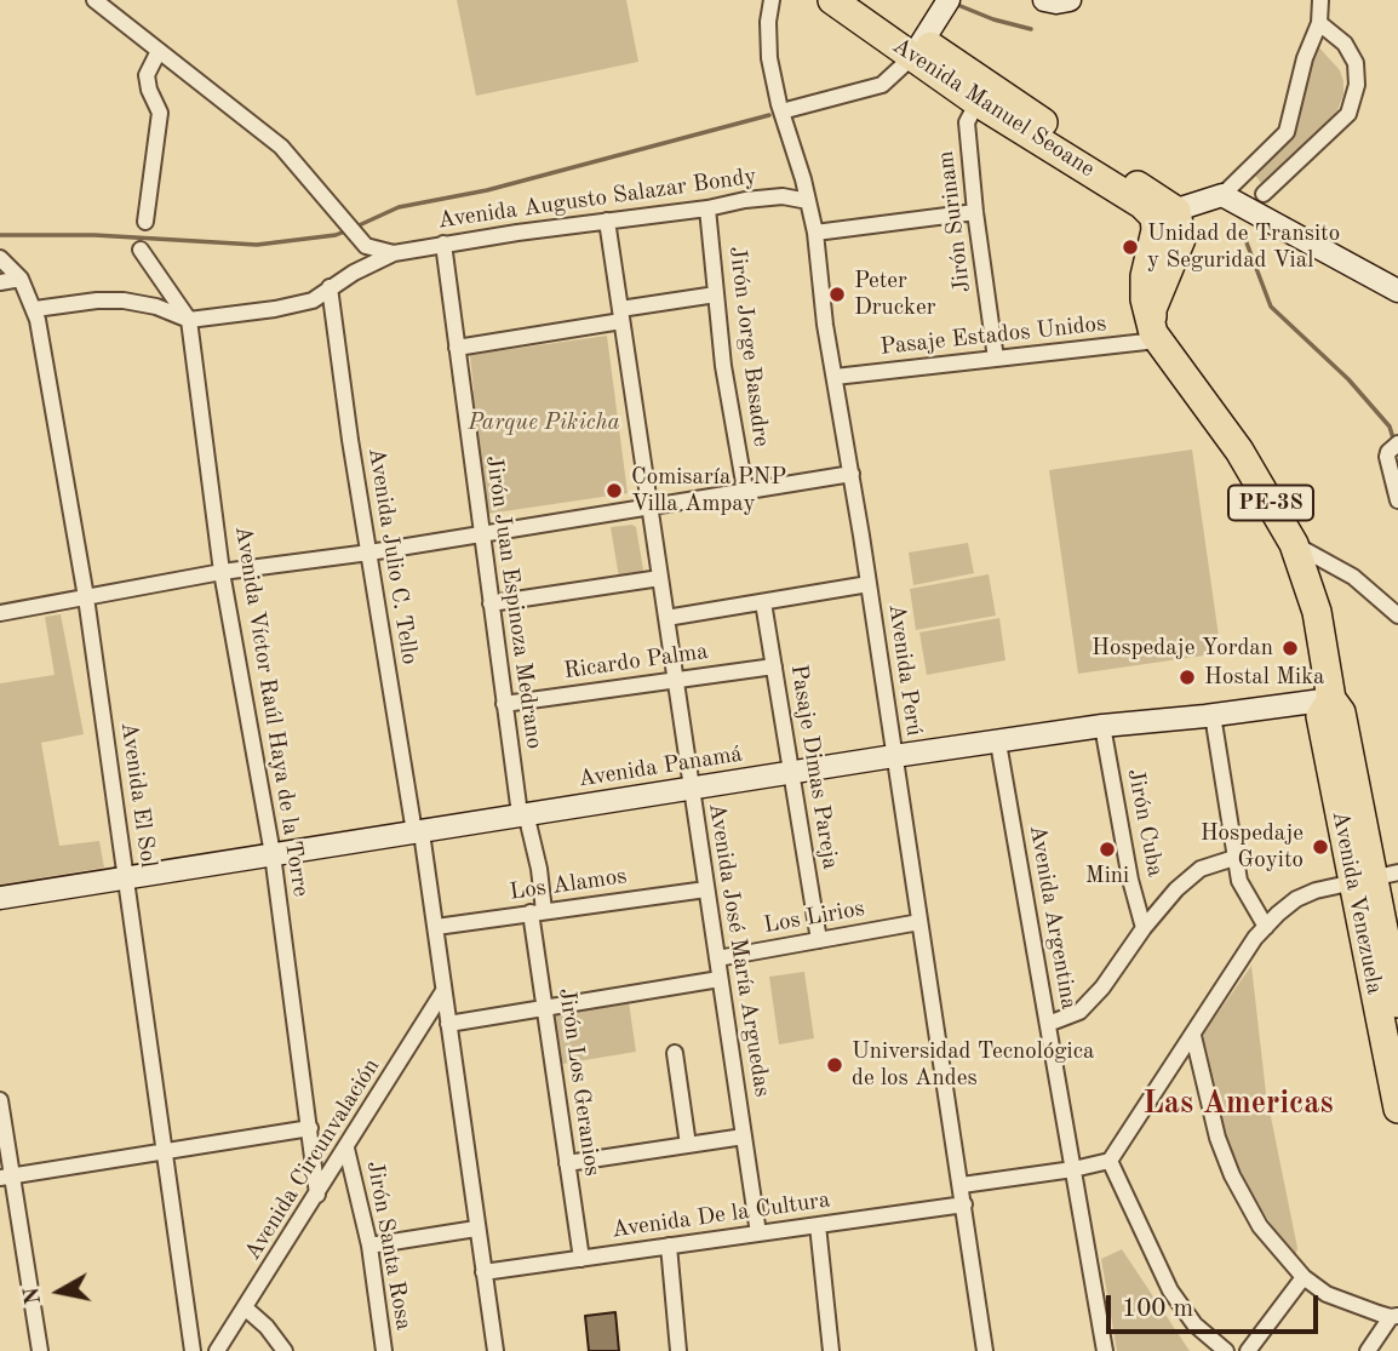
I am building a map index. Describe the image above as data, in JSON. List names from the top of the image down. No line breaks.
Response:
{"streets":{"highway":["Avenida Manuel Seoane","PE-3S","Avenida Venezuela"],"street":["Avenida Augusto Salazar Bondy","Jirón Surinam","Pasaje Estados Unidos","Jirón Jorge Basadre","Avenida Julio C. Tello","Jirón Juan Espinoza Medrano","Ricardo Palma","Avenida Perú","Avenida Víctor Raúl Haya de la Torre","Avenida Panamá","Pasaje Dimas Pareja","Avenida El Sol","Jirón Cuba","Los Alamos","Los Lirios","Avenida Argentina","Avenida José María Arguedas","Jirón Los Geranios","Avenida Circunvalación","Avenida De la Cultura","Jirón Santa Rosa"]},"crossings":[["Avenida Manuel Seoane","Jirón Surinam"],["Avenida Manuel Seoane","Avenida Venezuela"],["Avenida Augusto Salazar Bondy","Jirón Jorge Basadre"],["Avenida Augusto Salazar Bondy","Avenida Julio C. Tello"],["Avenida Augusto Salazar Bondy","Jirón Juan Espinoza Medrano"],["Avenida Augusto Salazar Bondy","Avenida Perú"],["Avenida Augusto Salazar Bondy","Avenida Víctor Raúl Haya de la Torre"],["Avenida Augusto Salazar Bondy","Avenida José María Arguedas"],["Jirón Surinam","Pasaje Estados Unidos"],["Pasaje Estados Unidos","Avenida Perú"],["Pasaje Estados Unidos","Avenida Venezuela"],["Avenida Julio C. Tello","Avenida Panamá"],["Avenida Julio C. Tello","Los Alamos"],["Avenida Julio C. Tello","Avenida Circunvalación"],["Avenida Julio C. Tello","Avenida De la Cultura"],["Jirón Juan Espinoza Medrano","Ricardo Palma"],["Jirón Juan Espinoza Medrano","Avenida Panamá"],["Jirón Juan Espinoza Medrano","Jirón Los Geranios"],["Ricardo Palma","Pasaje Dimas Pareja"],["Ricardo Palma","Avenida José María Arguedas"],["Avenida Perú","Avenida Panamá"],["Avenida Perú","Los Lirios"],["Avenida Perú","Avenida De la Cultura"],["Avenida Víctor Raúl Haya de la Torre","Avenida Panamá"],["Avenida Víctor Raúl Haya de la Torre","Avenida Circunvalación"],["Avenida Panamá","Pasaje Dimas Pareja"],["Avenida Panamá","Avenida El Sol"],["Avenida Panamá","Jirón Cuba"],["Avenida Panamá","Avenida Venezuela"],["Avenida Panamá","Avenida Argentina"],["Avenida Panamá","Avenida José María Arguedas"],["Avenida Panamá","Jirón Los Geranios"],["Pasaje Dimas Pareja","Los Lirios"],["Los Alamos","Avenida José María Arguedas"],["Los Alamos","Jirón Los Geranios"],["Los Lirios","Avenida José María Arguedas"],["Avenida José María Arguedas","Avenida De la Cultura"],["Jirón Los Geranios","Avenida De la Cultura"],["Avenida Circunvalación","Jirón Santa Rosa"]],"districts":["Las Americas"],"parks":["Parque Pikicha"],"places":["Unidad de Transito y Seguridad Vial","Peter Drucker","Comisaría PNP Villa Ampay","Hospedaje Yordan","Hostal Mika","Hospedaje Goyito","Mini","Universidad Tecnológica de los Andes"],"scale_bar":"100 m","north":"left"}
